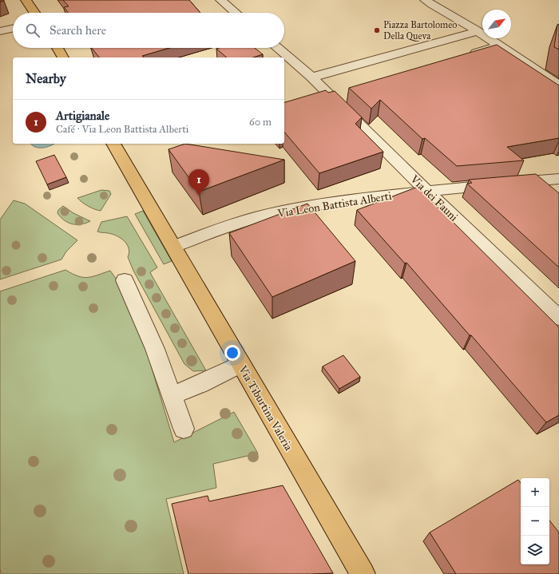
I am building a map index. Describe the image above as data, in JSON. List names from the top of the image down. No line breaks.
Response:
{"streets":{"main road":["Via Tiburtina Valeria"],"street":["Via dei Fauni","Via Leon Battista Alberti"]},"crossings":[["Via dei Fauni","Via Leon Battista Alberti"],["Via Leon Battista Alberti","Via Tiburtina Valeria"]],"places":["Piazza Bartolomeo Della Queva"],"north":"top right","page":{"search":"Search here","heading":"Nearby","list":[{"mark":"1","name":"Artigianale","note":"Café · Via Leon Battista Alberti","value":"60 m"}],"pins":"1","map_buttons":["+","−"]}}
